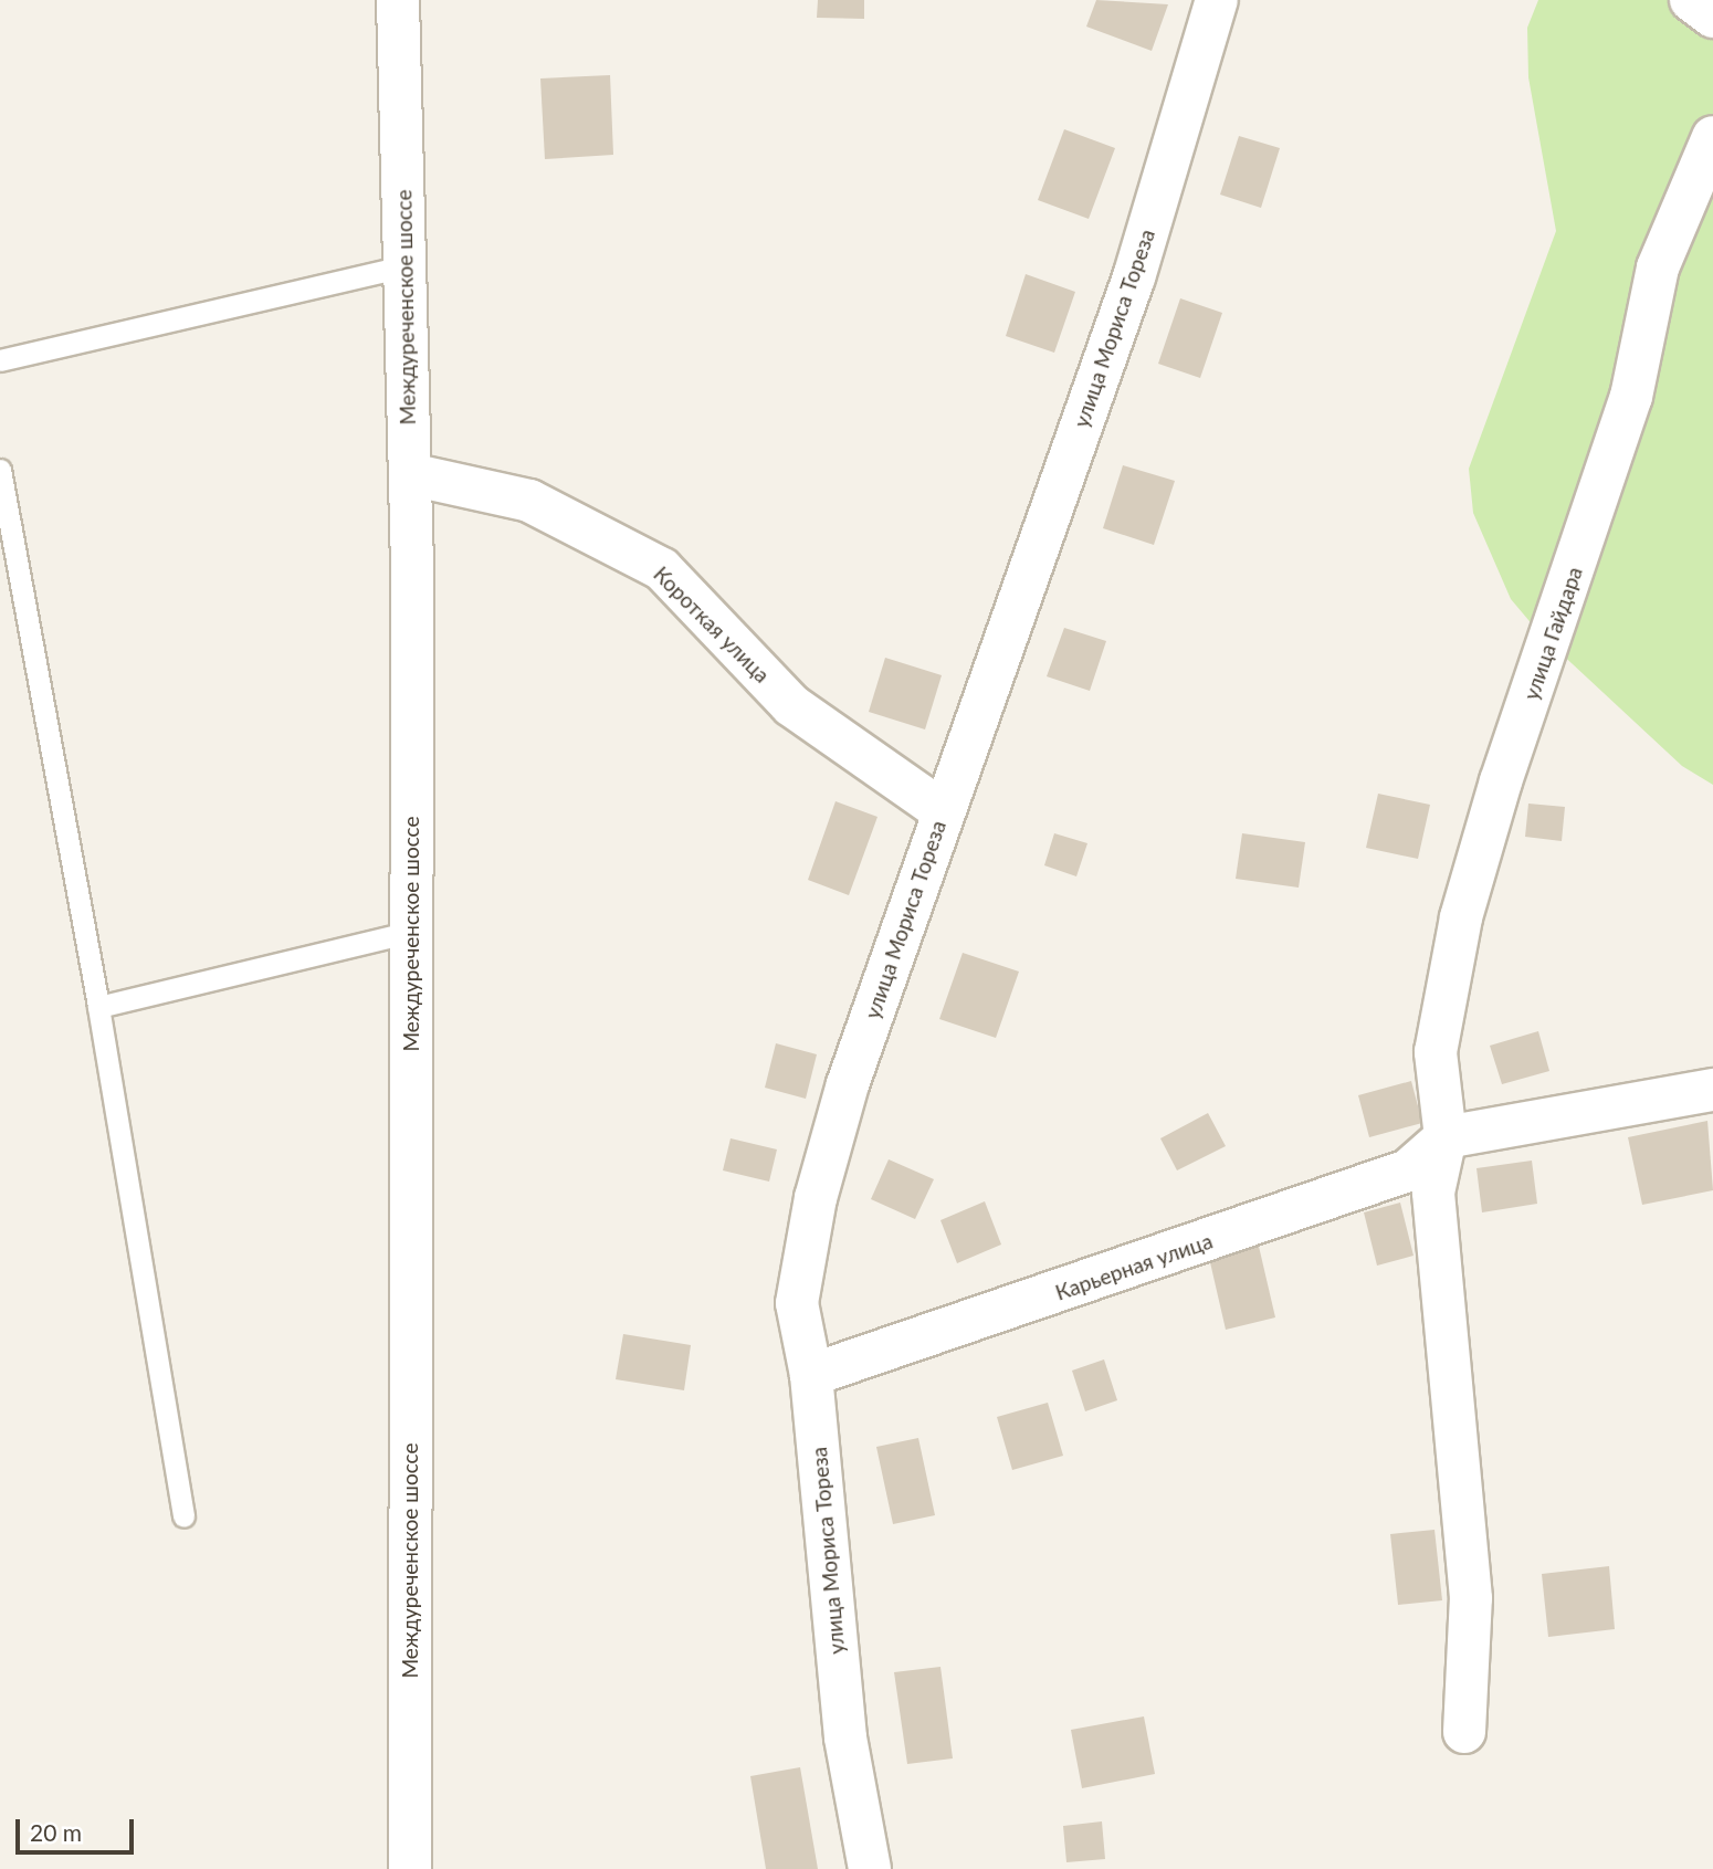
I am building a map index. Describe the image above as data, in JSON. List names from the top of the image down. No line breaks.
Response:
{"streets":{"street":["Междуреченское шоссе","улица Мориса Тореза","Короткая улица","улица Гайдара","Карьерная улица"]},"crossings":[["Междуреченское шоссе","Короткая улица"],["улица Мориса Тореза","Короткая улица"],["улица Мориса Тореза","Карьерная улица"],["улица Гайдара","Карьерная улица"]],"scale_bar":"20 m"}
